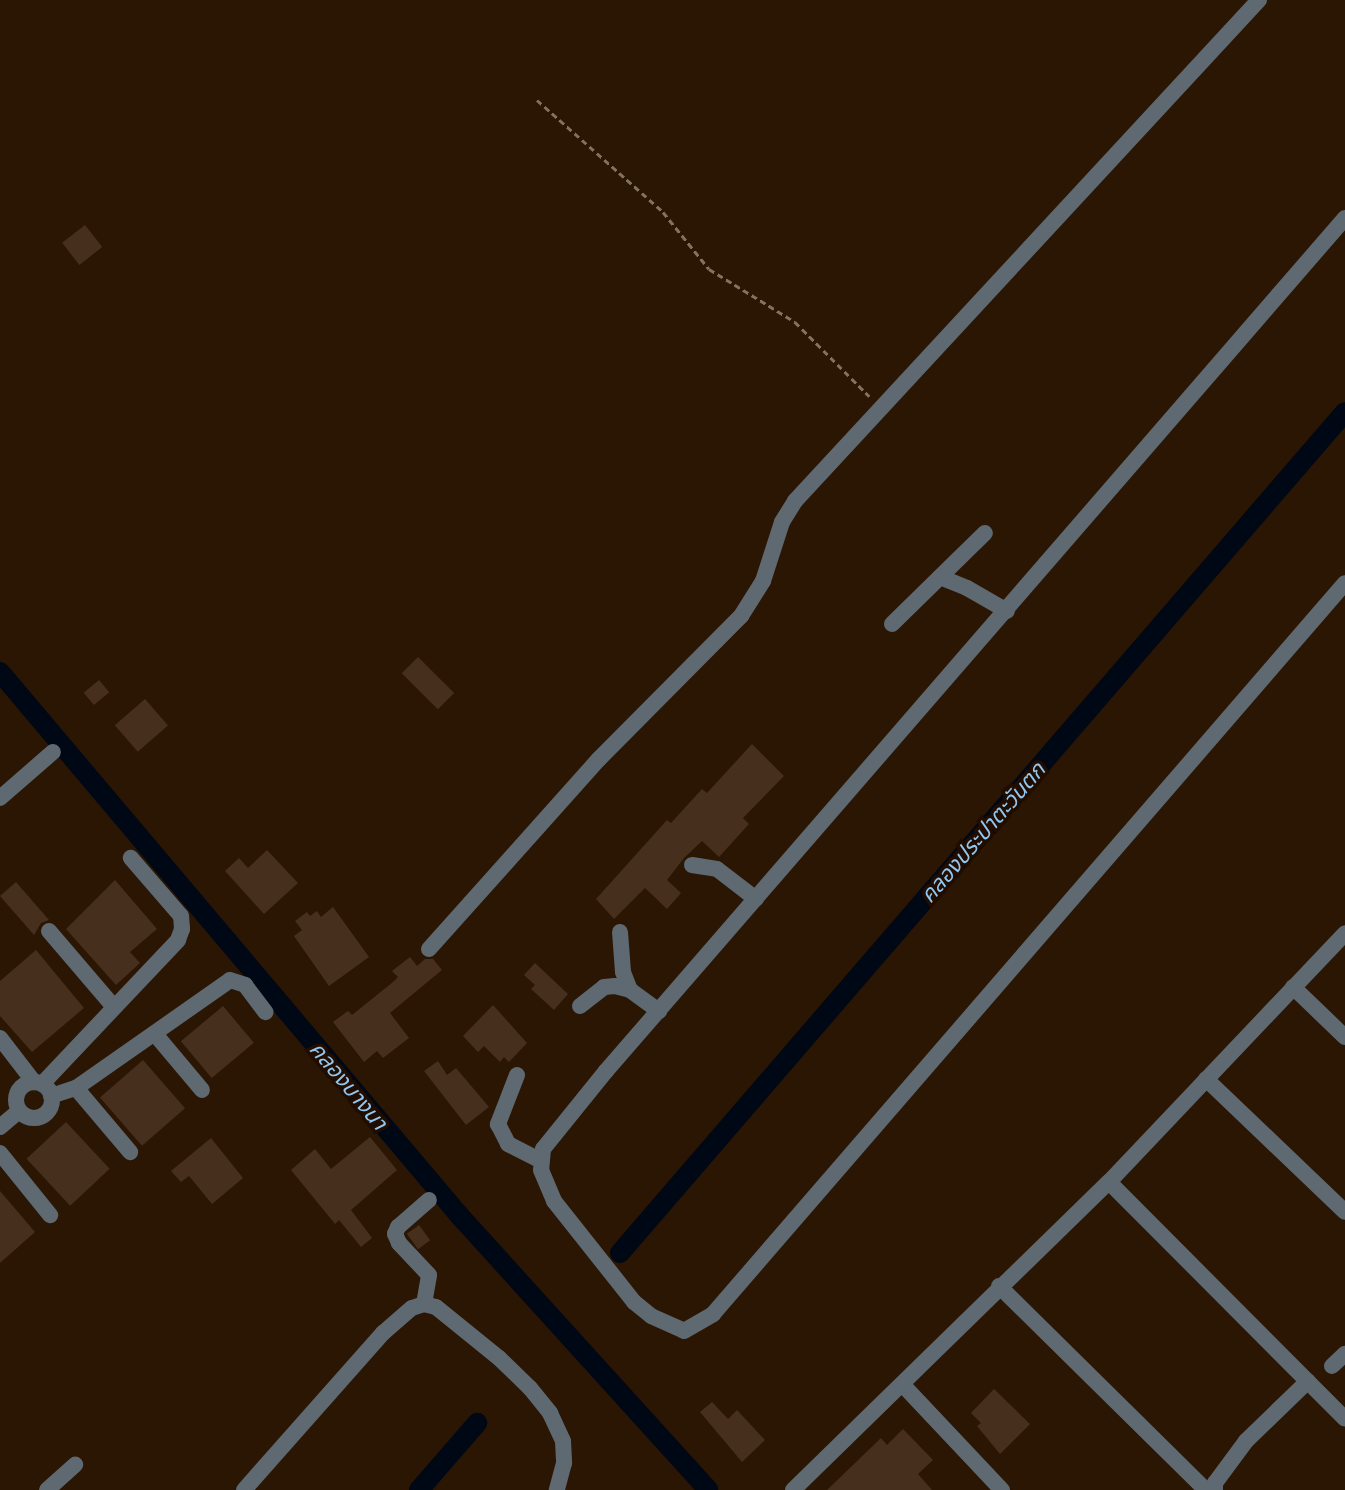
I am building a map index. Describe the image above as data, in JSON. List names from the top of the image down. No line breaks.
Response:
{"water":["คลองประปาตะวันตก","คลองบางนา"]}
